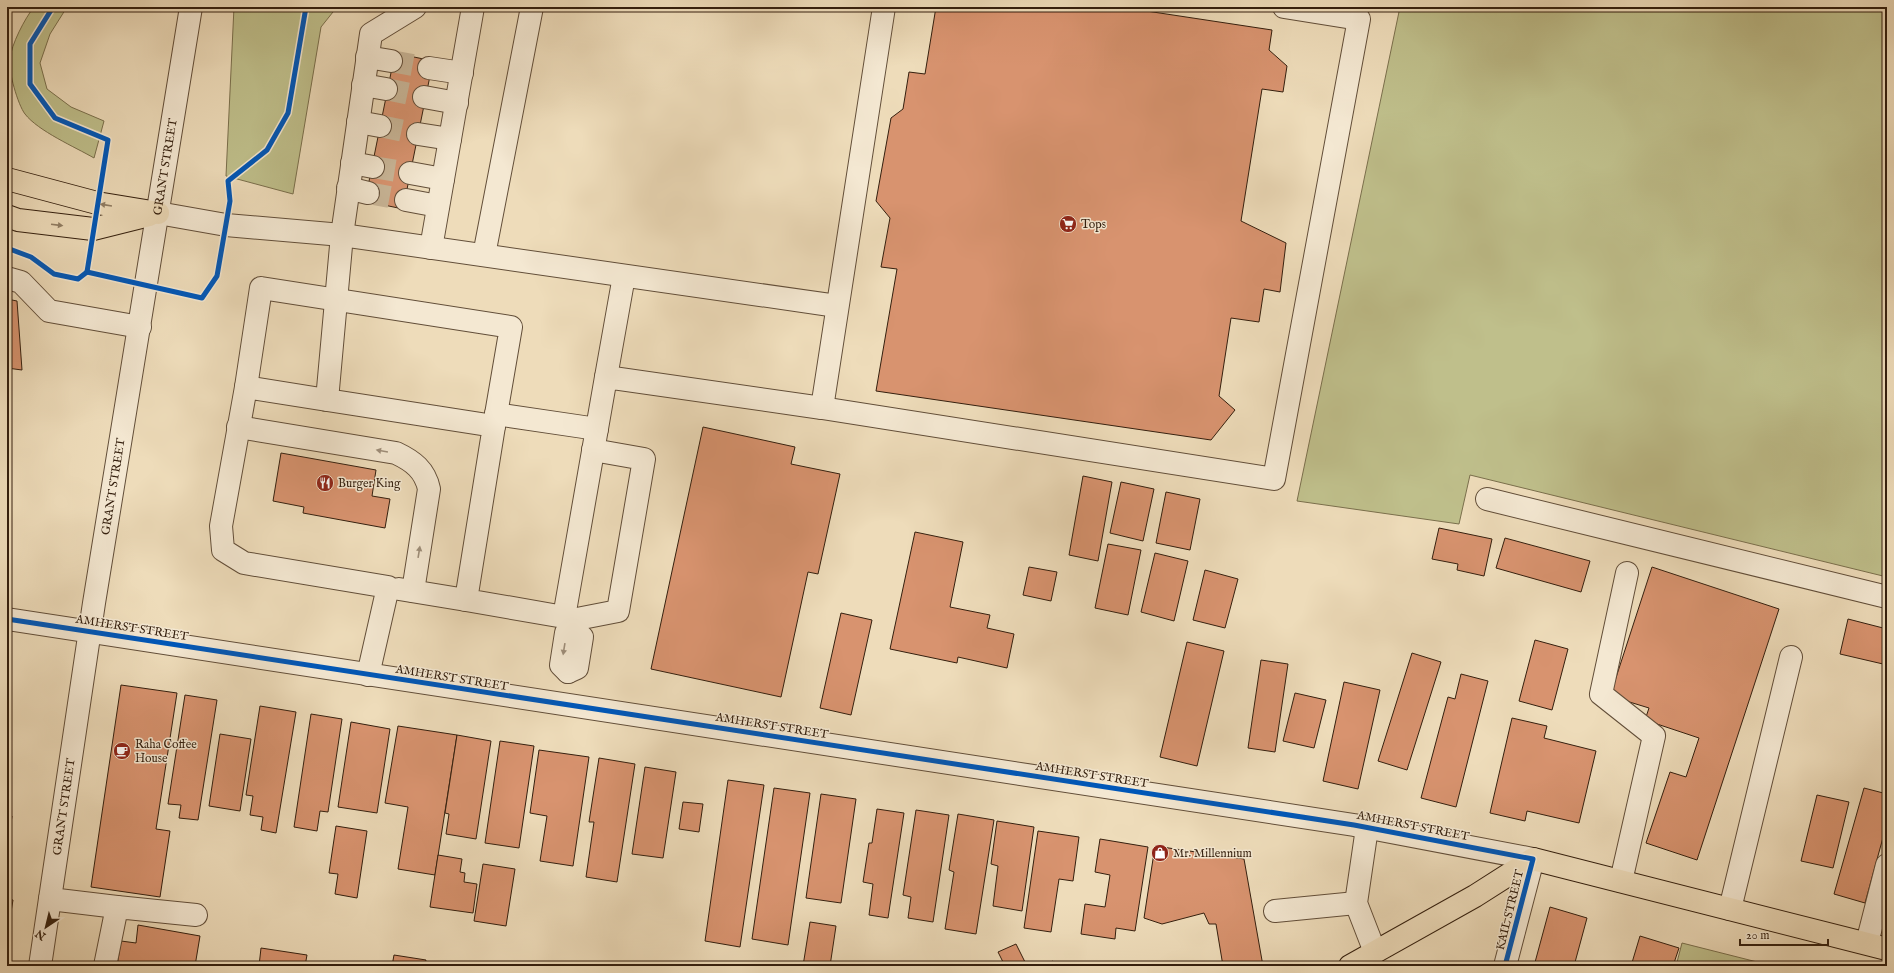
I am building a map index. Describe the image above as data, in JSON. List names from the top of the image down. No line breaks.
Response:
{"streets":{"street":["GRANT STREET","AMHERST STREET","KAIL STREET"]},"crossings":[["GRANT STREET","AMHERST STREET"],["AMHERST STREET","KAIL STREET"]],"places":{"supermarket":["Tops"],"restaurant":["Burger King"],"cafe":["Raha Coffee House"],"shop":["Mr. Millennium"]},"scale_bar":"20 m","north":"bottom left"}
